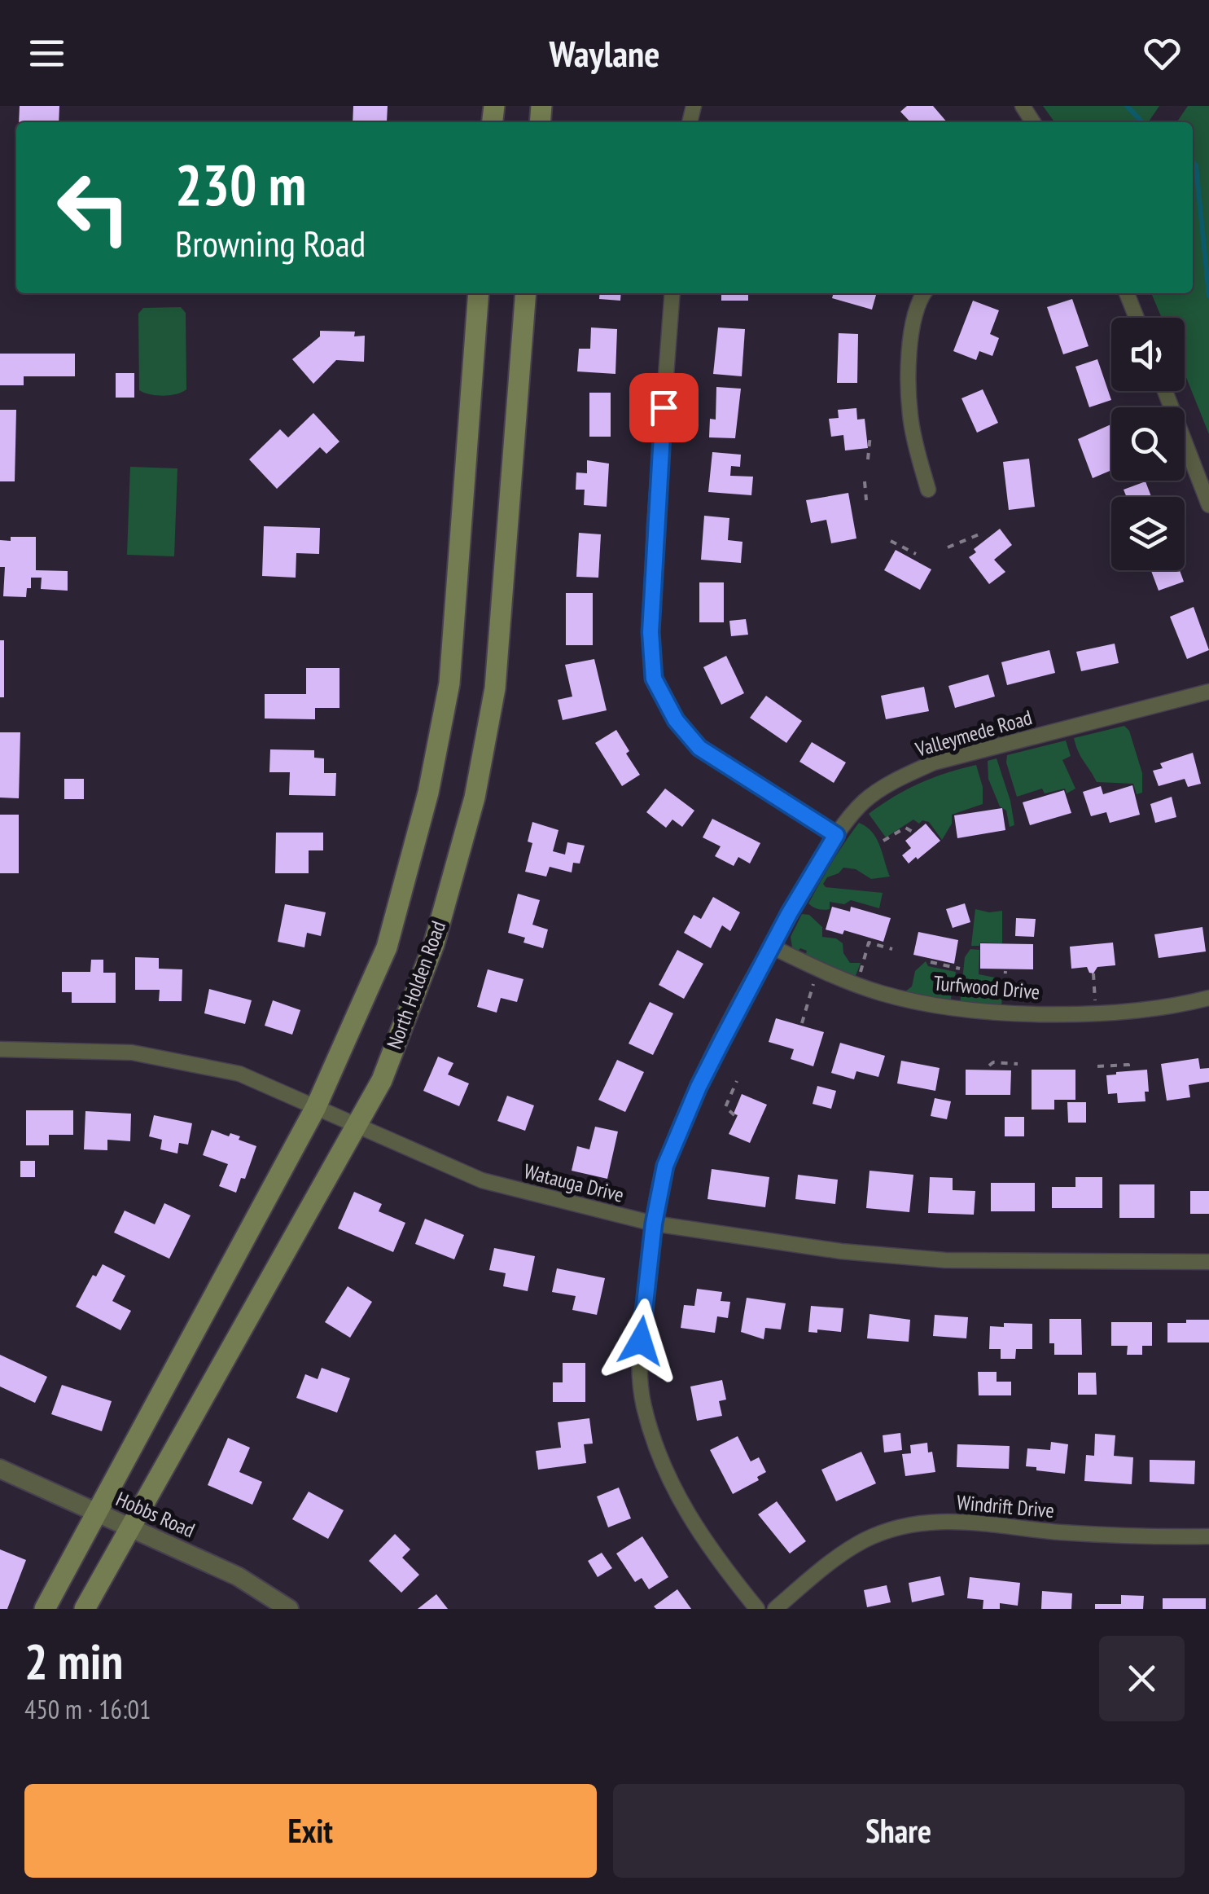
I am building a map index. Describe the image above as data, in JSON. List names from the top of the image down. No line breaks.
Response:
{"streets":{"main road":["North Holden Road"],"street":["Valleymede Road","Turfwood Drive","Watauga Drive","Windrift Drive","Hobbs Road"]},"crossings":[["Valleymede Road","Turfwood Drive"],["Valleymede Road","Watauga Drive"],["North Holden Road","Watauga Drive"],["North Holden Road","Hobbs Road"]],"page":{"header":"Waylane","turn":["230 m","Browning Road"],"heading":["2 min","450 m · 16:01"],"buttons":["Exit","Share"]}}
